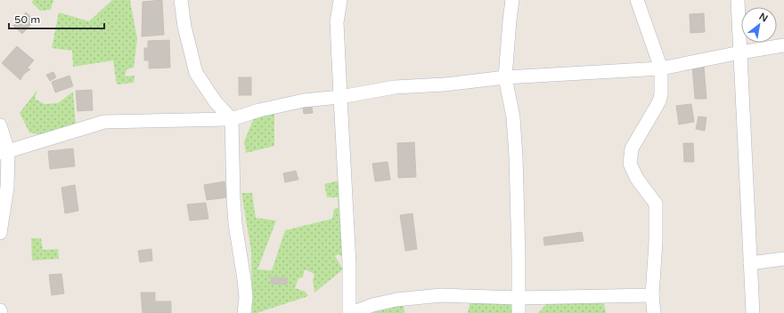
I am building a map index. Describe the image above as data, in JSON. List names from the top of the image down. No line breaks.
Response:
{"scale_bar":"50 m","north":"top right"}
